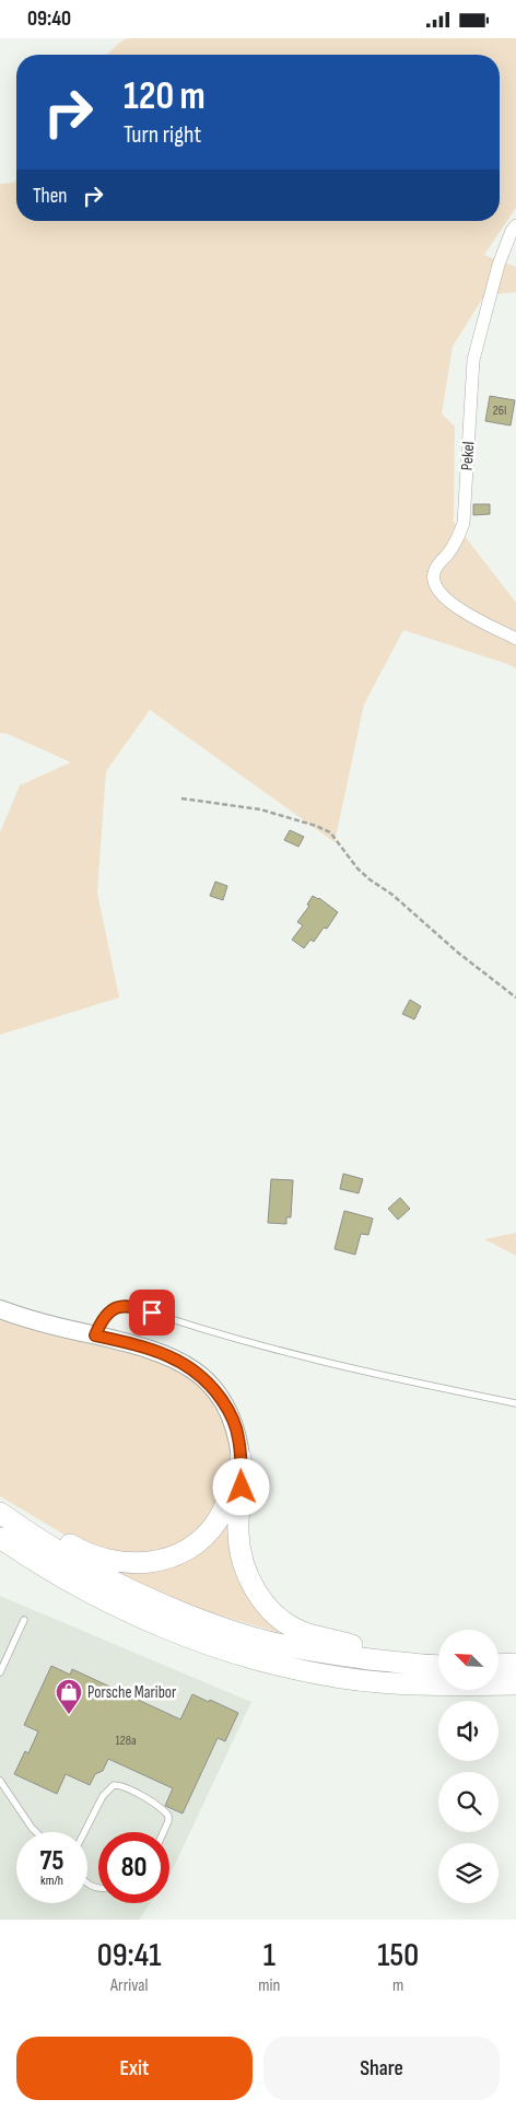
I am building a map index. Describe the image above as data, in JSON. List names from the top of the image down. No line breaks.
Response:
{"streets":{"street":["Pekel"]},"places":{"shop":["Porsche Maribor"]},"house_numbers":["26I","128a"],"north":"top left","page":{"status":"09:40","turn":["120 m","Turn right"],"then":"Then","speed":"75 km/h","limit":"80","eta":["09:41","Arrival","1","min","150","m"],"buttons":["Exit","Share"]}}
